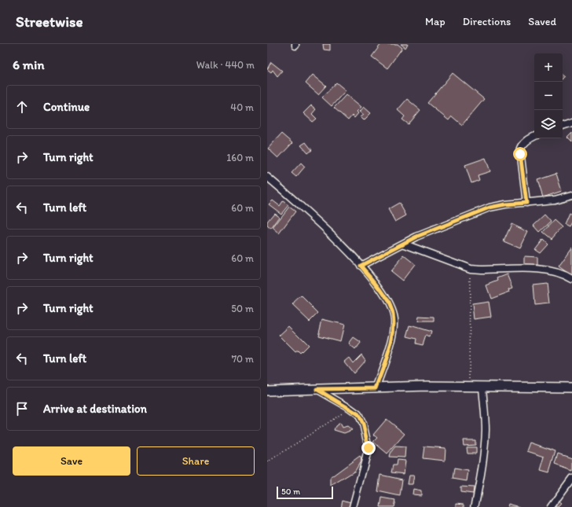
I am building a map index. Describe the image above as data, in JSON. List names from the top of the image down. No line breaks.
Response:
{"scale_bar":"50 m","page":{"header":"Streetwise","nav":["Map","Directions","Saved"],"heading":["6 min","Walk · 440 m"],"map_buttons":["+","−"],"list":[["Continue","40 m"],["Turn right","160 m"],["Turn left","60 m"],["Turn right","60 m"],["Turn right","50 m"],["Turn left","70 m"],"Arrive at destination"],"buttons":["Save","Share"],"scale":"50 m"}}
